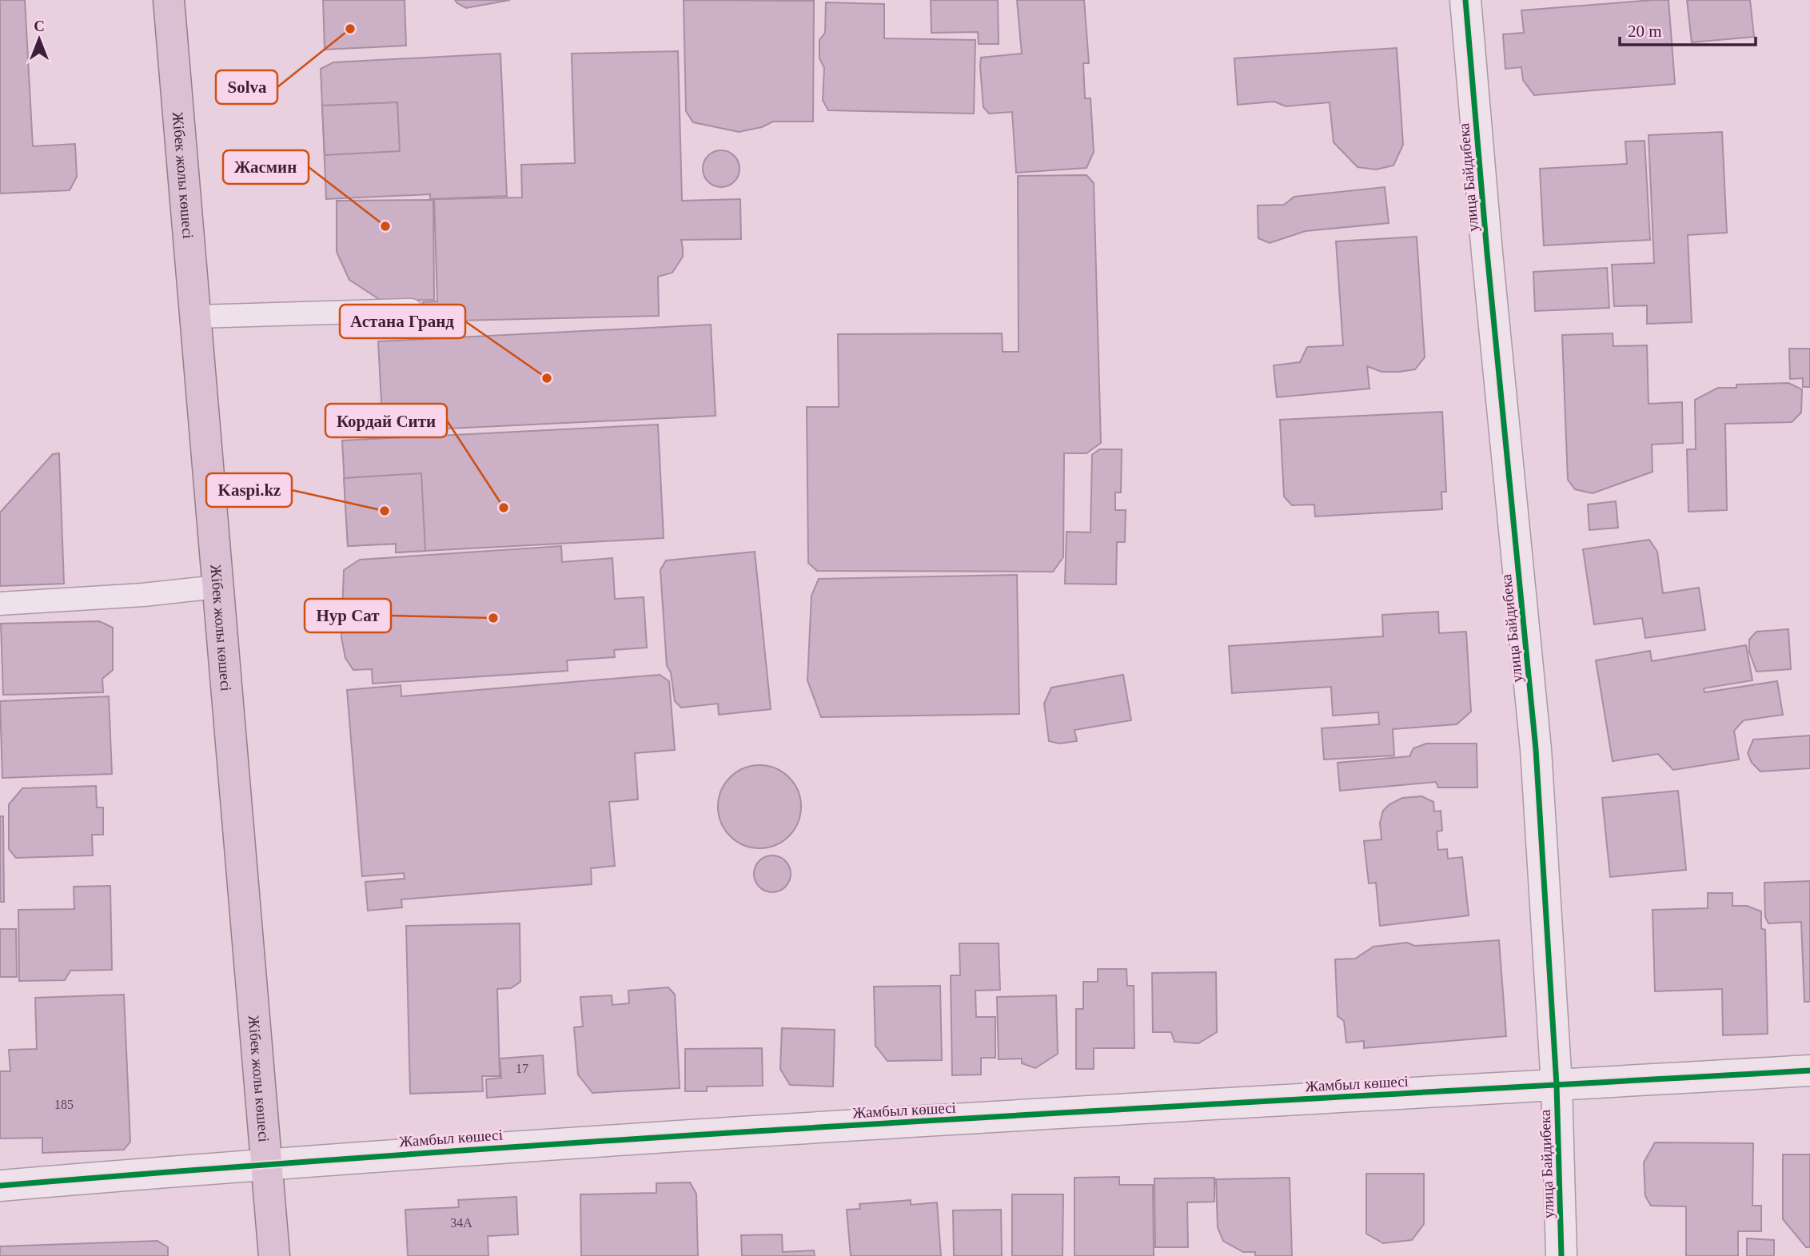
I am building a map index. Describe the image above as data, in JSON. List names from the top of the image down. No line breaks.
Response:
{"streets":{"highway":["Жібек жолы көшесі"],"street":["улица Байдибека","Жамбыл көшесі"]},"crossings":[["Жібек жолы көшесі","Жамбыл көшесі"],["улица Байдибека","Жамбыл көшесі"]],"places":["Solva","Жасмин","Астана Гранд","Кордай Сити","Kaspi.kz","Нур Сат"],"house_numbers":["17","185","34А"],"scale_bar":"20 m","north":"top"}
